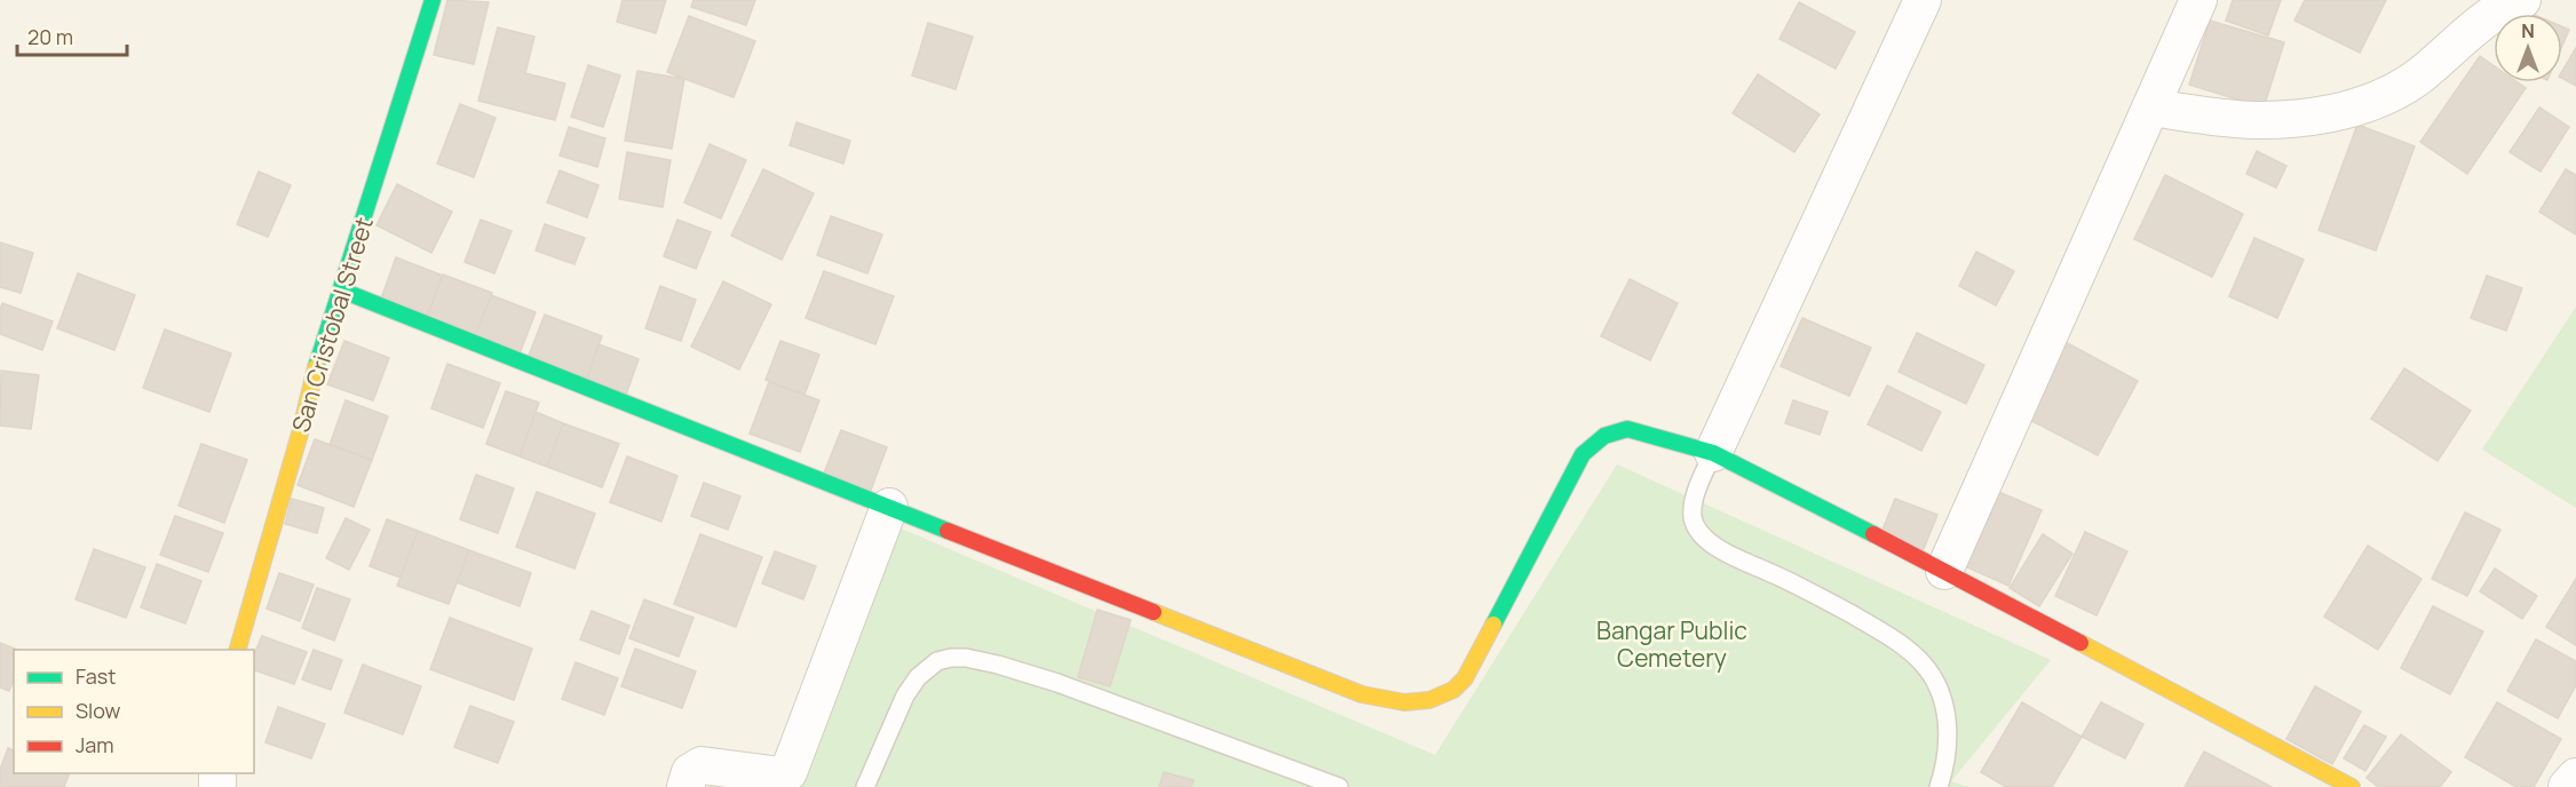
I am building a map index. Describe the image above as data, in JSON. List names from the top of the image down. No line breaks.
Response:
{"streets":{"street":["San Cristobal Street"]},"parks":["Bangar Public Cemetery"],"legend":["Fast","Slow","Jam"],"scale_bar":"20 m","north":"top"}
